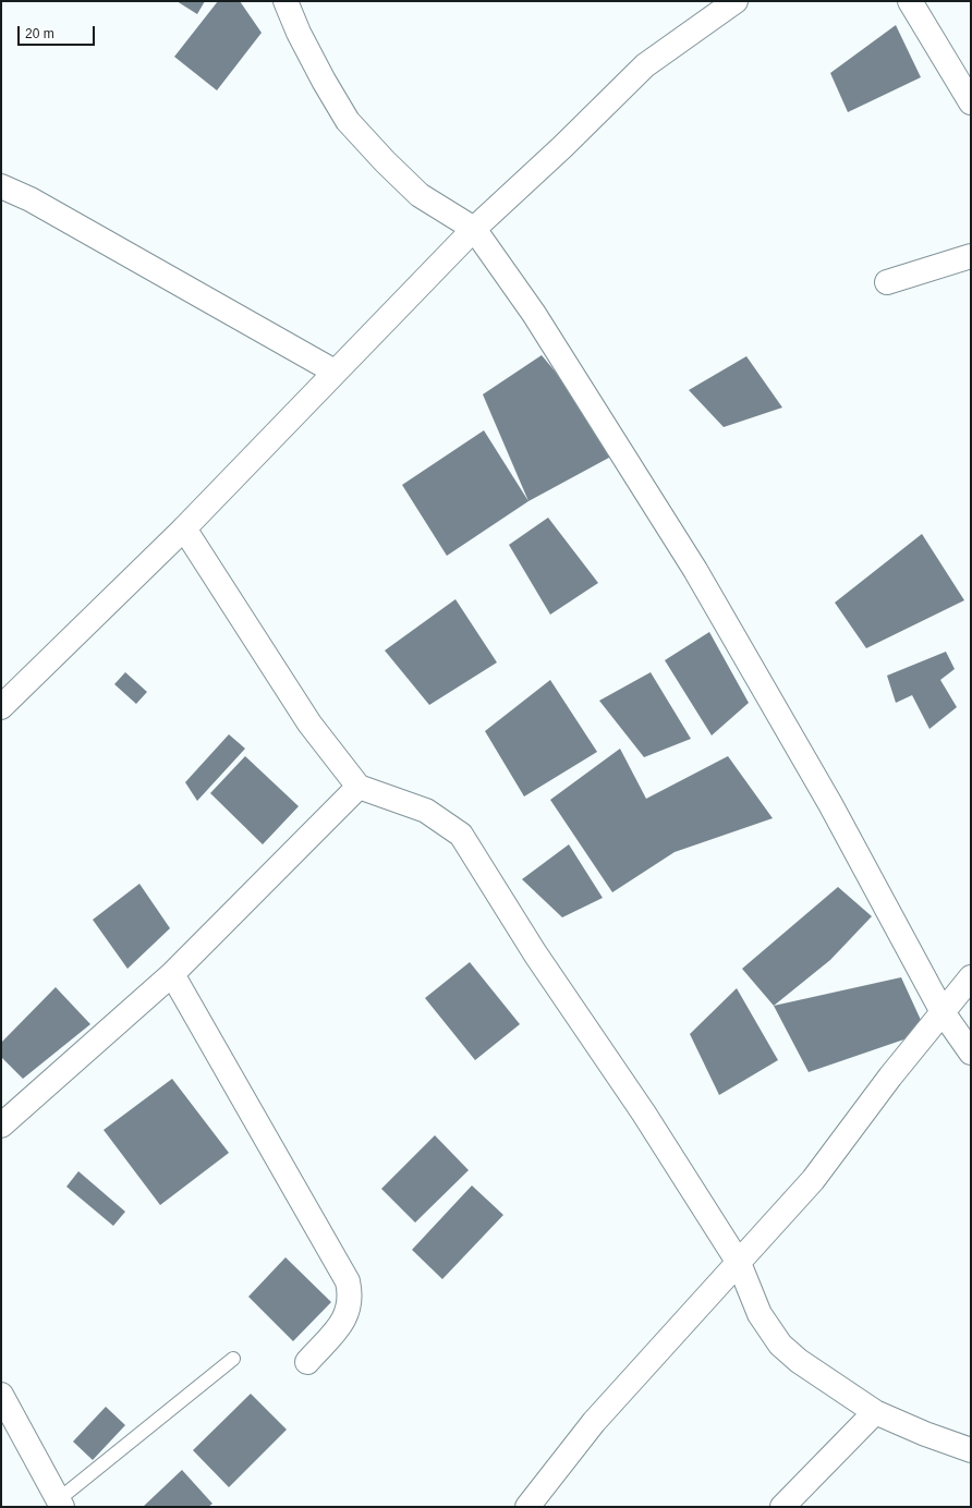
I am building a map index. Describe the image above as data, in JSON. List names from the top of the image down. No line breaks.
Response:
{"scale_bar":"20 m"}
